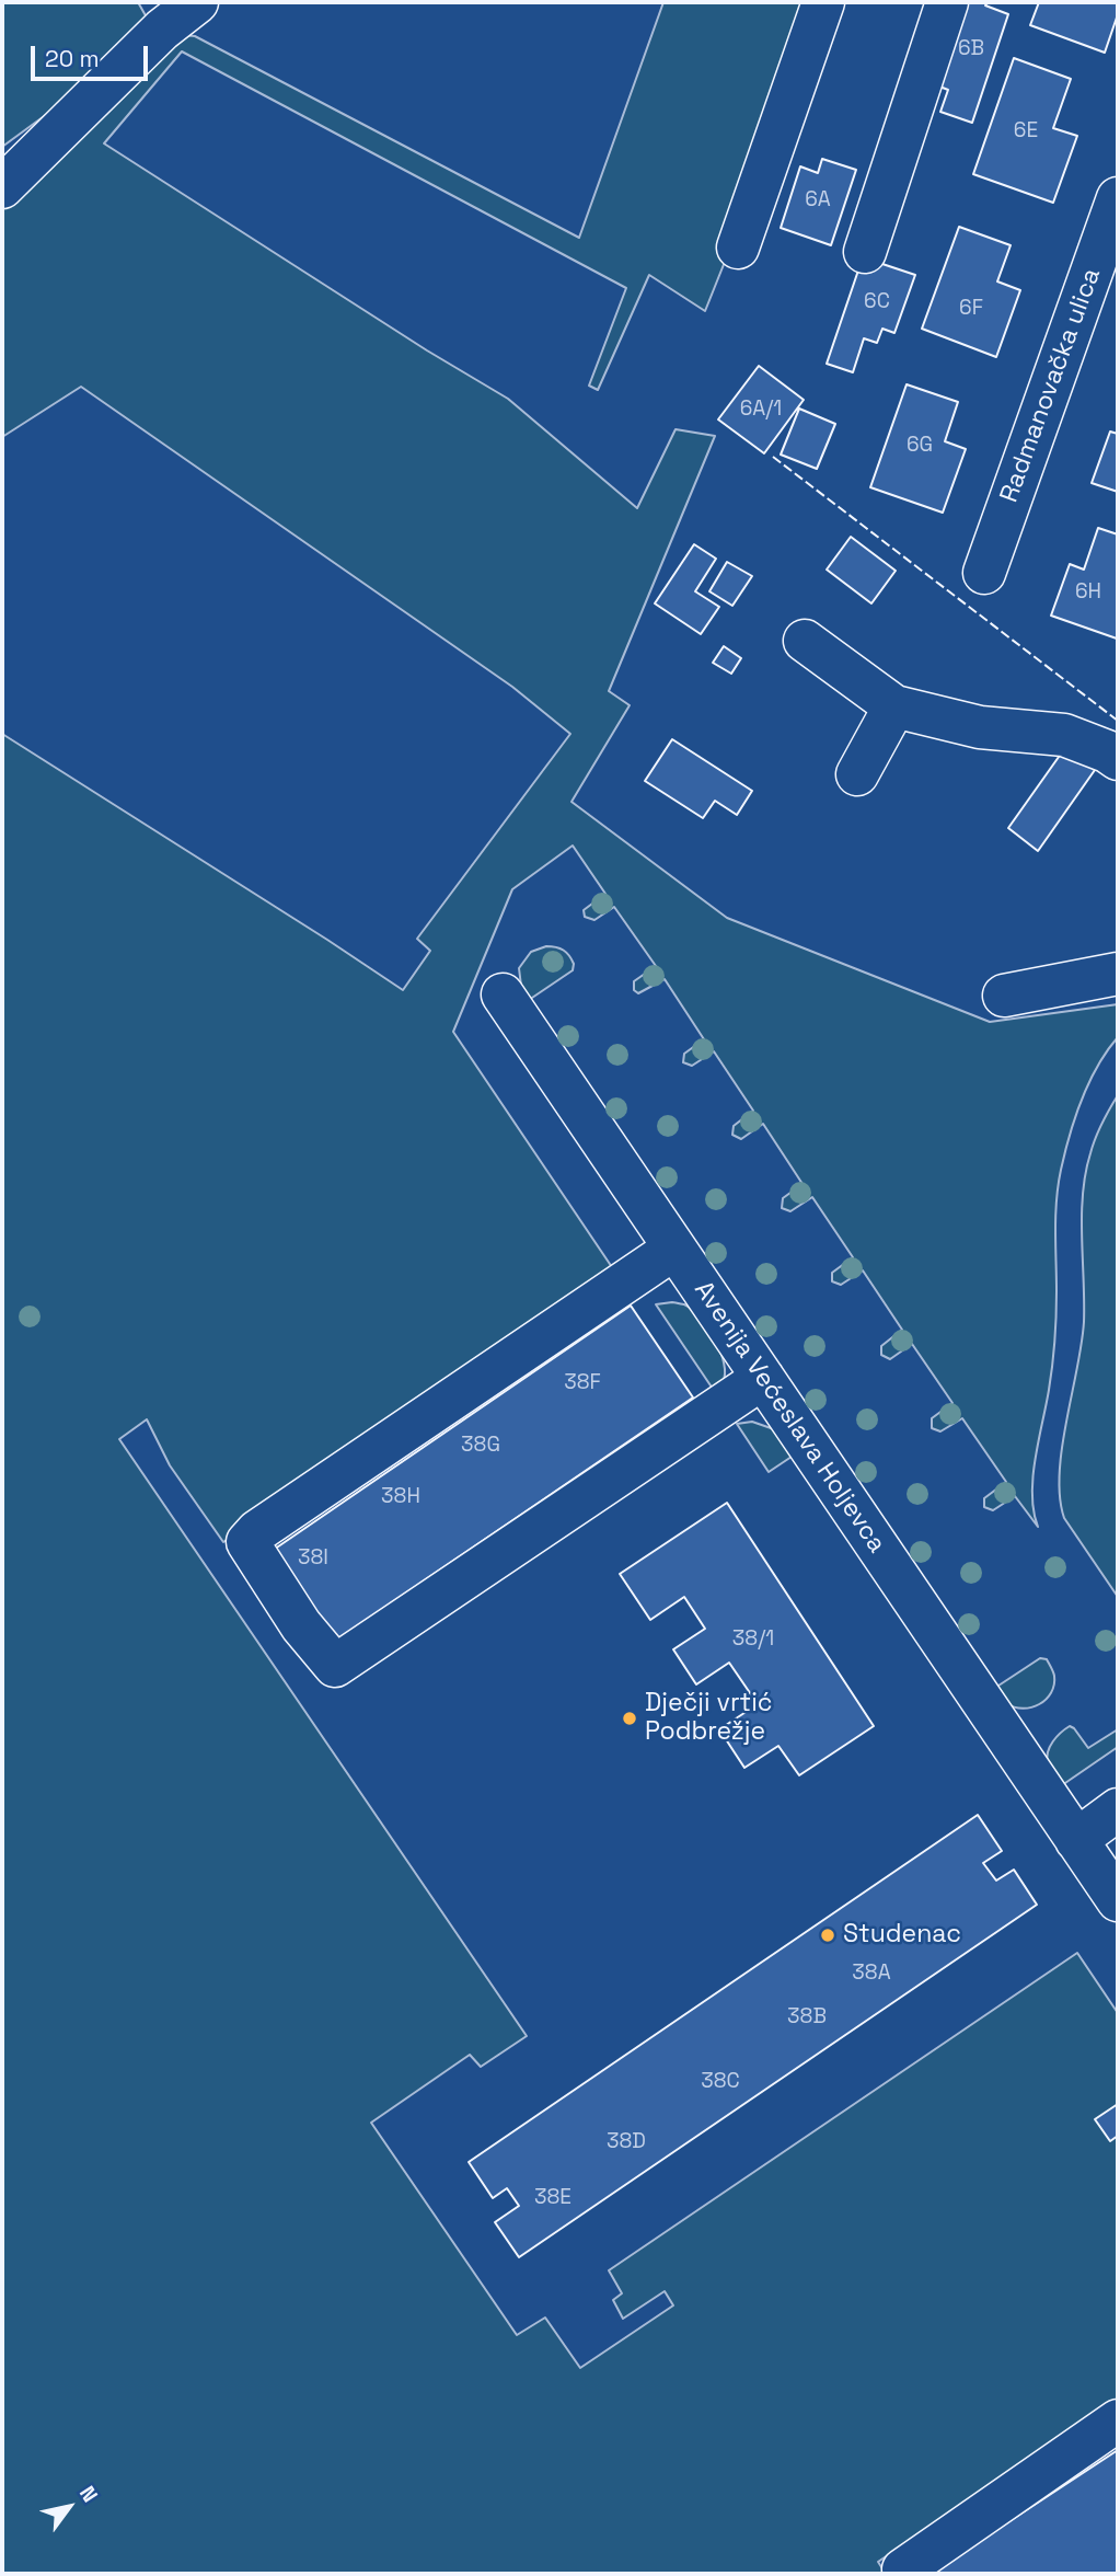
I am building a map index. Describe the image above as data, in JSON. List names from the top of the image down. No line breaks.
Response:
{"streets":{"street":["Radmanovačka ulica","Avenija Većeslava Holjevca"]},"places":["Dječji vrtić Podbrežje","Studenac"],"house_numbers":["6B","6E","6A","6C","6F","6A/1","6G","6H","38F","38G","38H","38I","38/1","38A","38B","38C","38D","38E"],"scale_bar":"20 m","north":"top right"}
